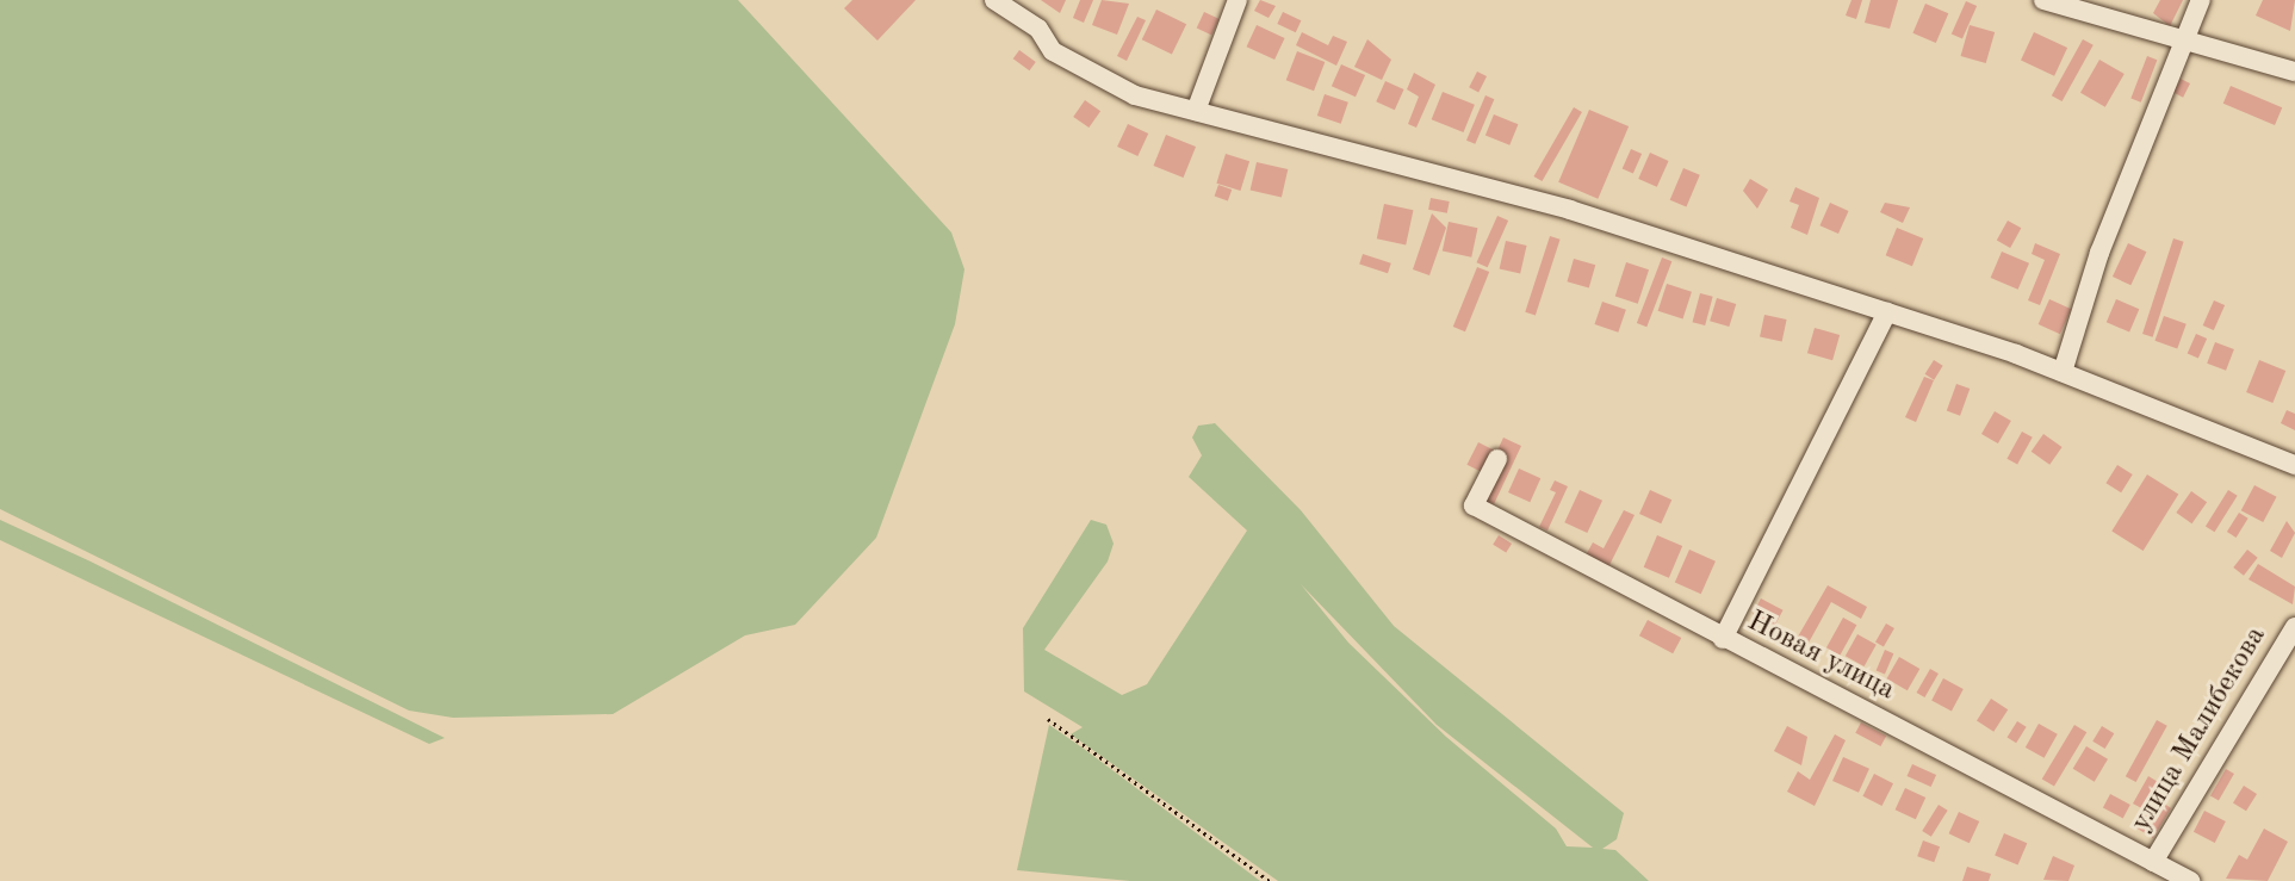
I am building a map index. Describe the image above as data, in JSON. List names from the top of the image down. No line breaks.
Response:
{"streets":{"street":["Новая улица","улица Малибекова"]},"crossings":[["Новая улица","улица Малибекова"]]}
